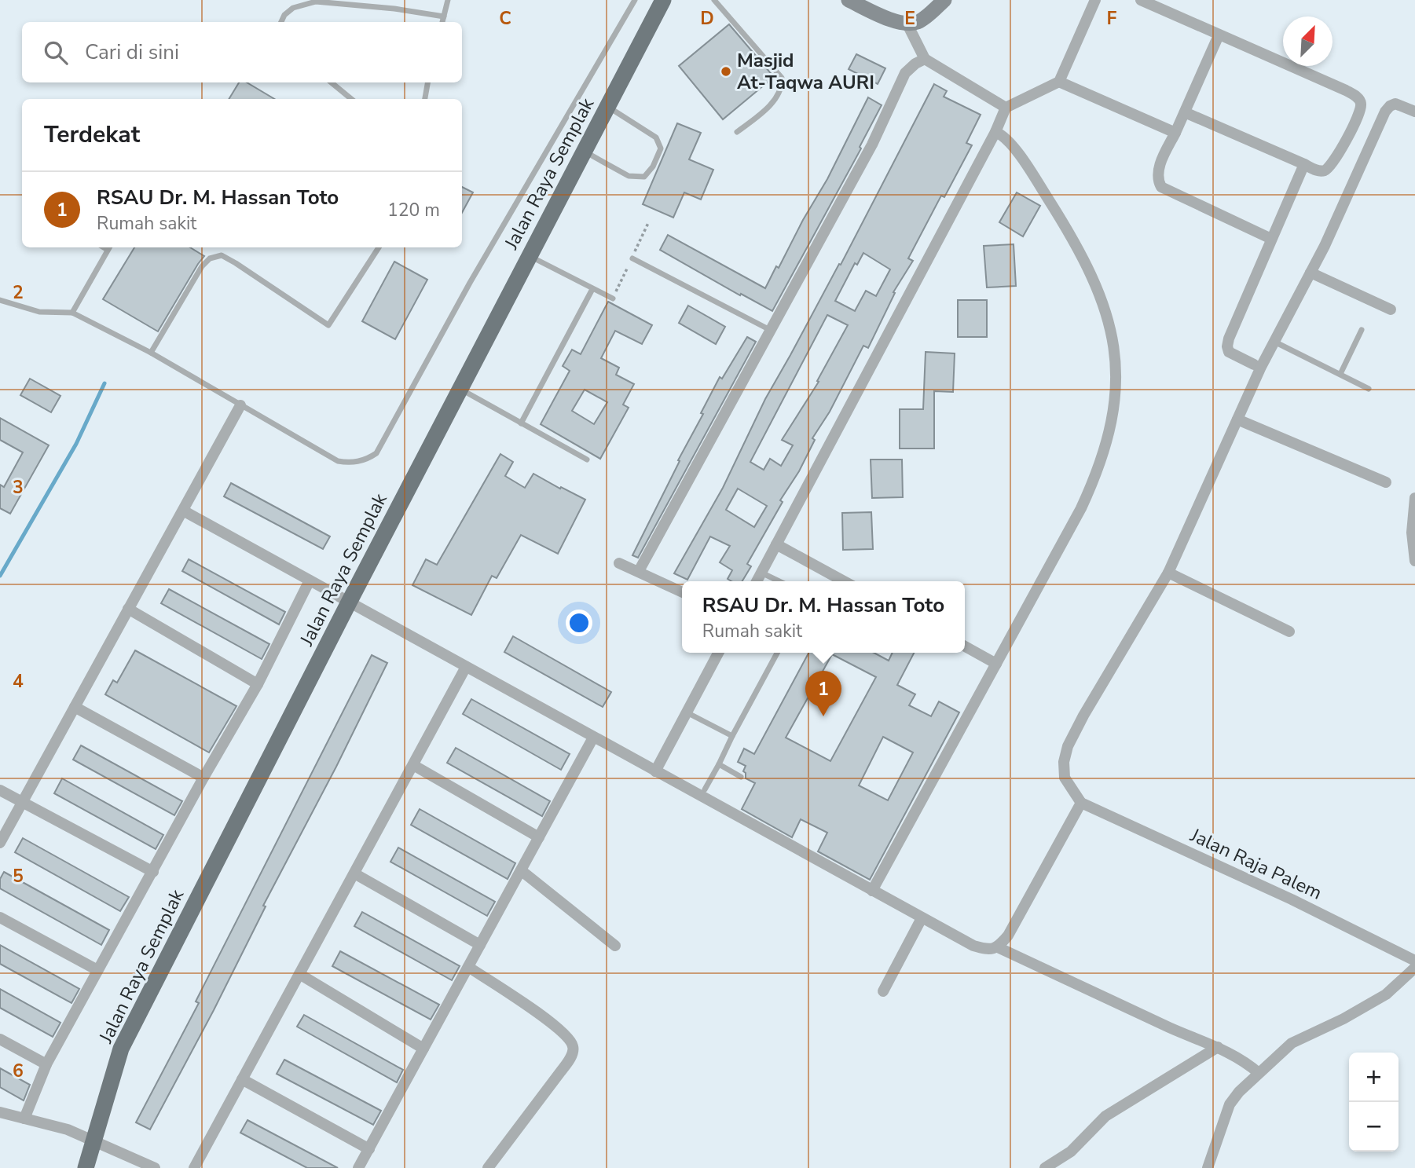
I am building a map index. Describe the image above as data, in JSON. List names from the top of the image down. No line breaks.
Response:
{"streets":{"main road":["Jalan Raya Semplak"],"street":["Jalan Raja Palem"]},"places":["Masjid At-Taqwa AURI"],"north":"top right","page":{"search":"Cari di sini","heading":"Terdekat","list":[{"mark":"1","name":"RSAU Dr. M. Hassan Toto","note":"Rumah sakit","value":"120 m"}],"popup":["RSAU Dr. M. Hassan Toto","Rumah sakit"],"pins":"1","map_buttons":["+","−"]},"grid":{"columns":["C","D","E","F"],"rows":["2","3","4","5","6"]}}
